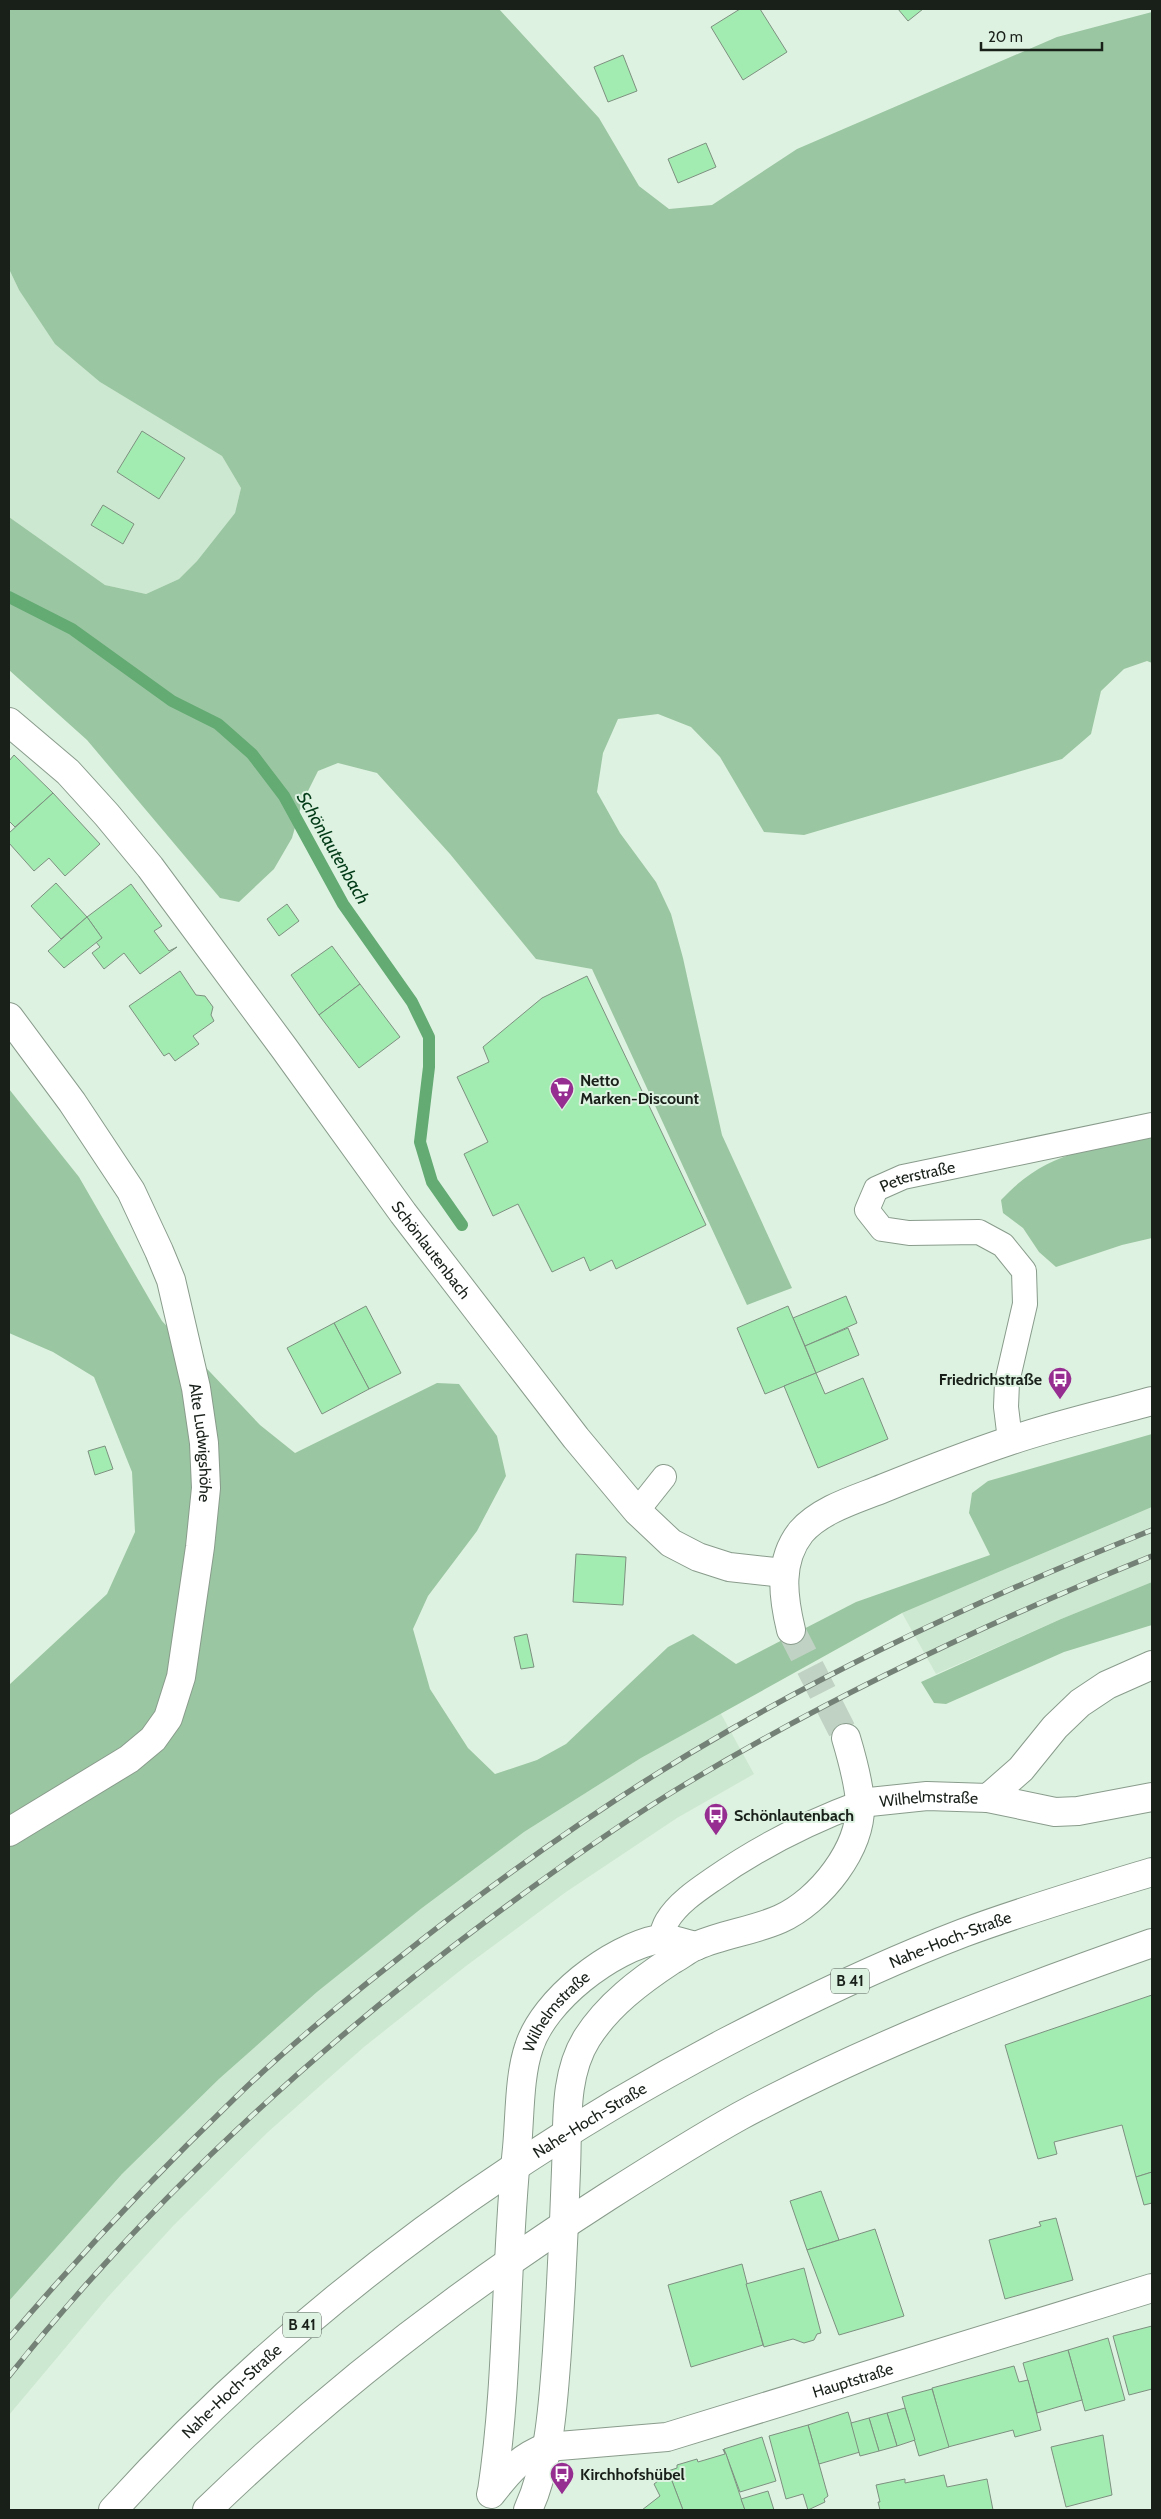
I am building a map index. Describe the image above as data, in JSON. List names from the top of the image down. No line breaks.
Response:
{"streets":{"street":["Schönlautenbach","Alte Ludwigshöhe","Wilhelmstraße","Nahe-Hoch-Straße","B 41","Hauptstraße"],"lane":["Peterstraße"]},"crossings":[["Wilhelmstraße","Nahe-Hoch-Straße"]],"water":["Schönlautenbach"],"places":{"supermarket":["Netto Marken-Discount"],"bus stop":["Friedrichstraße","Schönlautenbach","Kirchhofshübel"]},"scale_bar":"20 m"}
